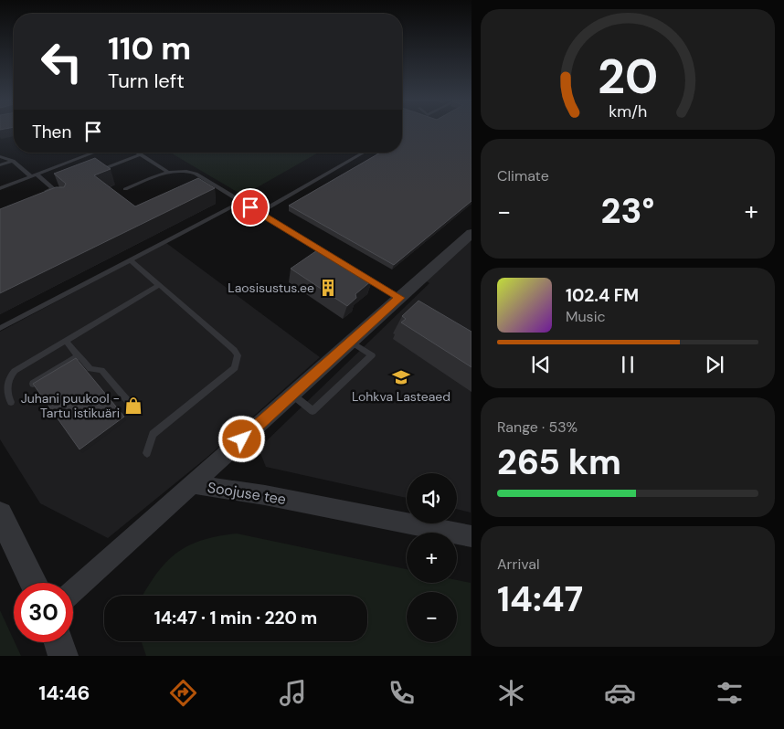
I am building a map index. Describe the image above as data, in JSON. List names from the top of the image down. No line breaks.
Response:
{"streets":{"street":["Soojuse tee"]},"places":{"building":["Laosisustus.ee"],"school or university":["Lohkva Lasteaed"],"shop":["Juhani puukool - Tartu istikuäri"]},"page":{"turn":["110 m","Turn left"],"then":"Then","tile":["Climate",["Range · 53%","265 km"],["Arrival","14:47"]],"heat":["−","23°","+"],"song":["102.4 FM","Music"],"map_buttons":["+","−"],"limit":"30","trip":"14:47 · 1 min · 220 m","tabs":"14:46","gauge":["20","km/h"]}}
